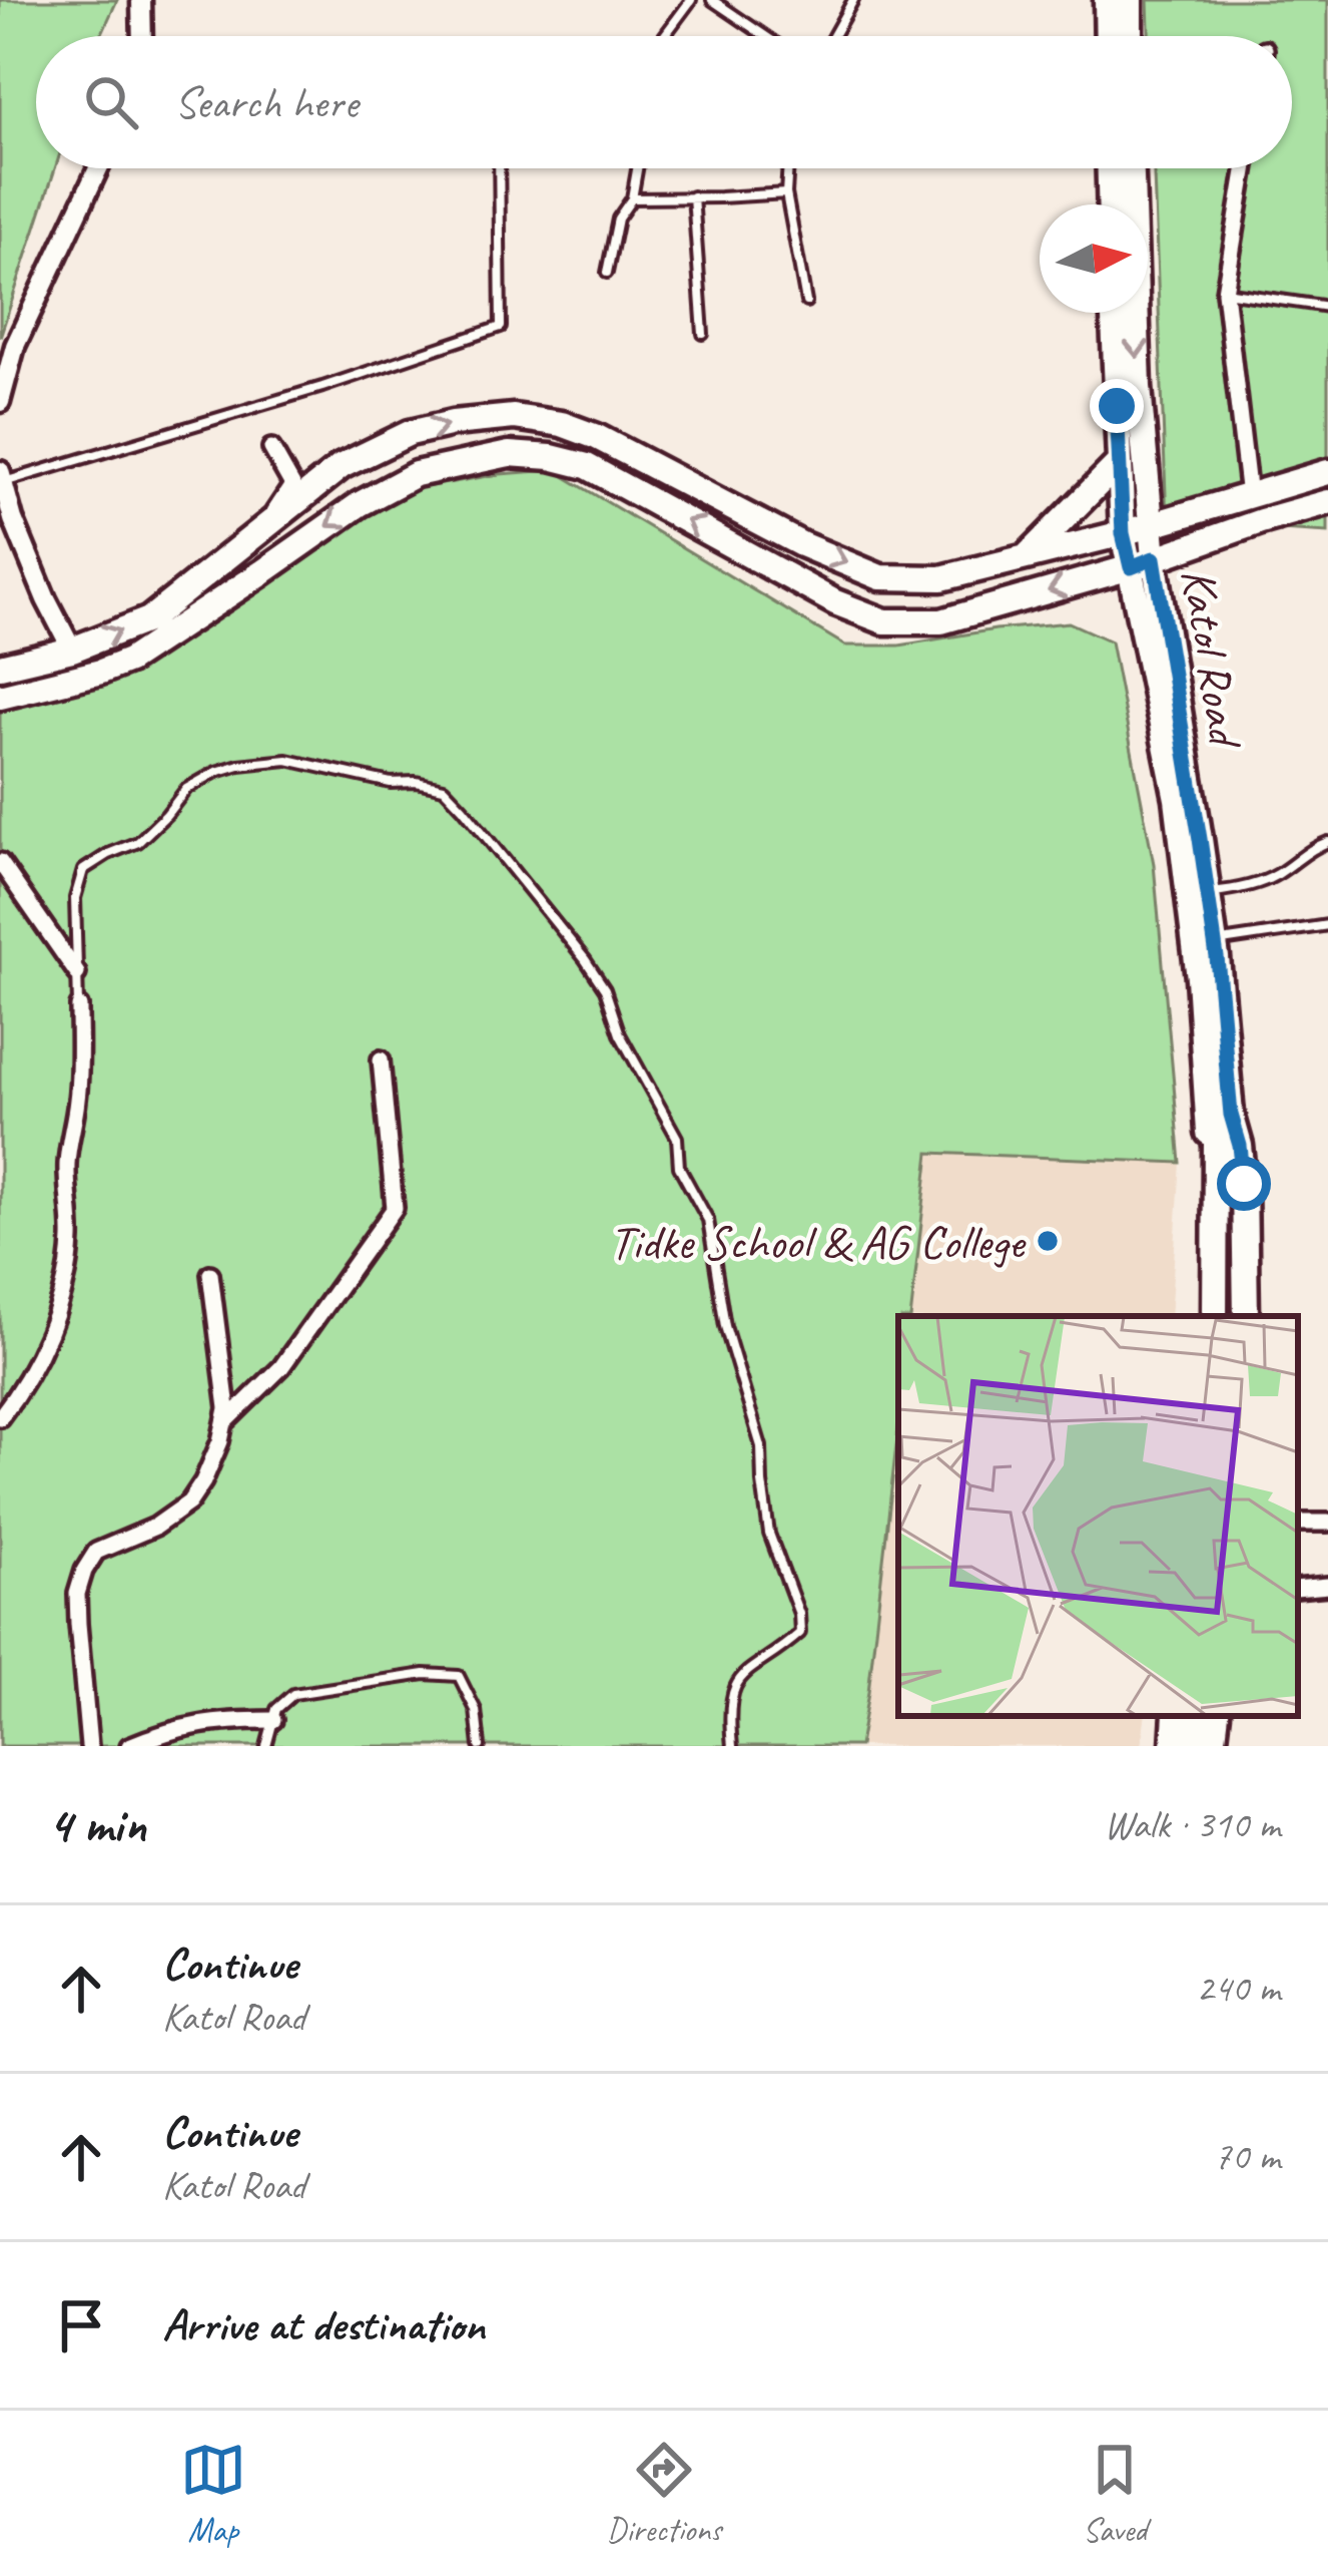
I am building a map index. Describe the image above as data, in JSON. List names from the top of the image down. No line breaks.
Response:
{"streets":{"main road":["Katol Road"]},"places":["Tidke School & AG College"],"north":"right","page":{"search":"Search here","heading":["4 min","Walk · 310 m"],"list":[["Continue","Katol Road","240 m"],["Continue","Katol Road","70 m"],"Arrive at destination"],"nav":["Map","Directions","Saved"]}}
